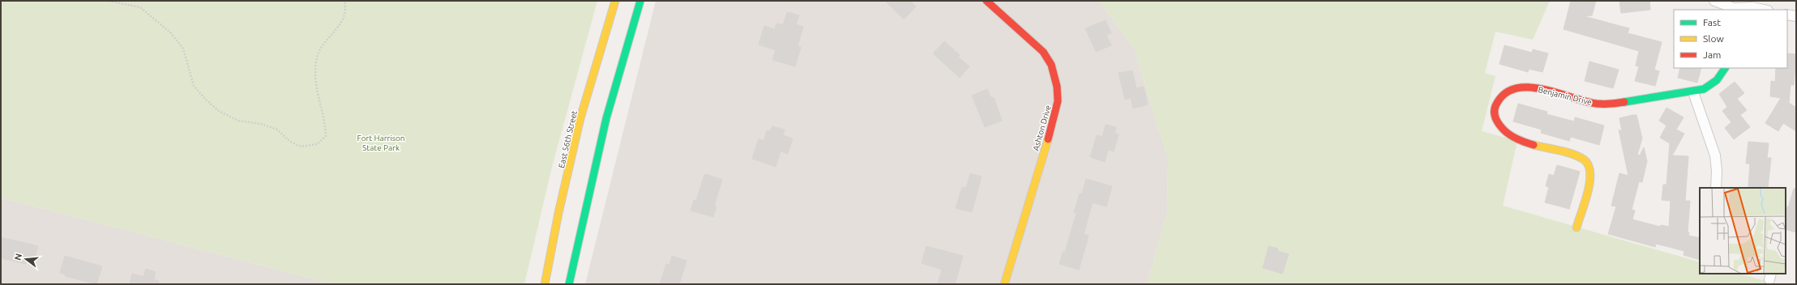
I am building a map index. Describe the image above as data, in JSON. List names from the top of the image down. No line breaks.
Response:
{"streets":{"street":["Benjamin Drive","Ashton Drive","East 56th Street"]},"parks":["Fort Harrison State Park"],"legend":["Fast","Slow","Jam"],"north":"left"}
